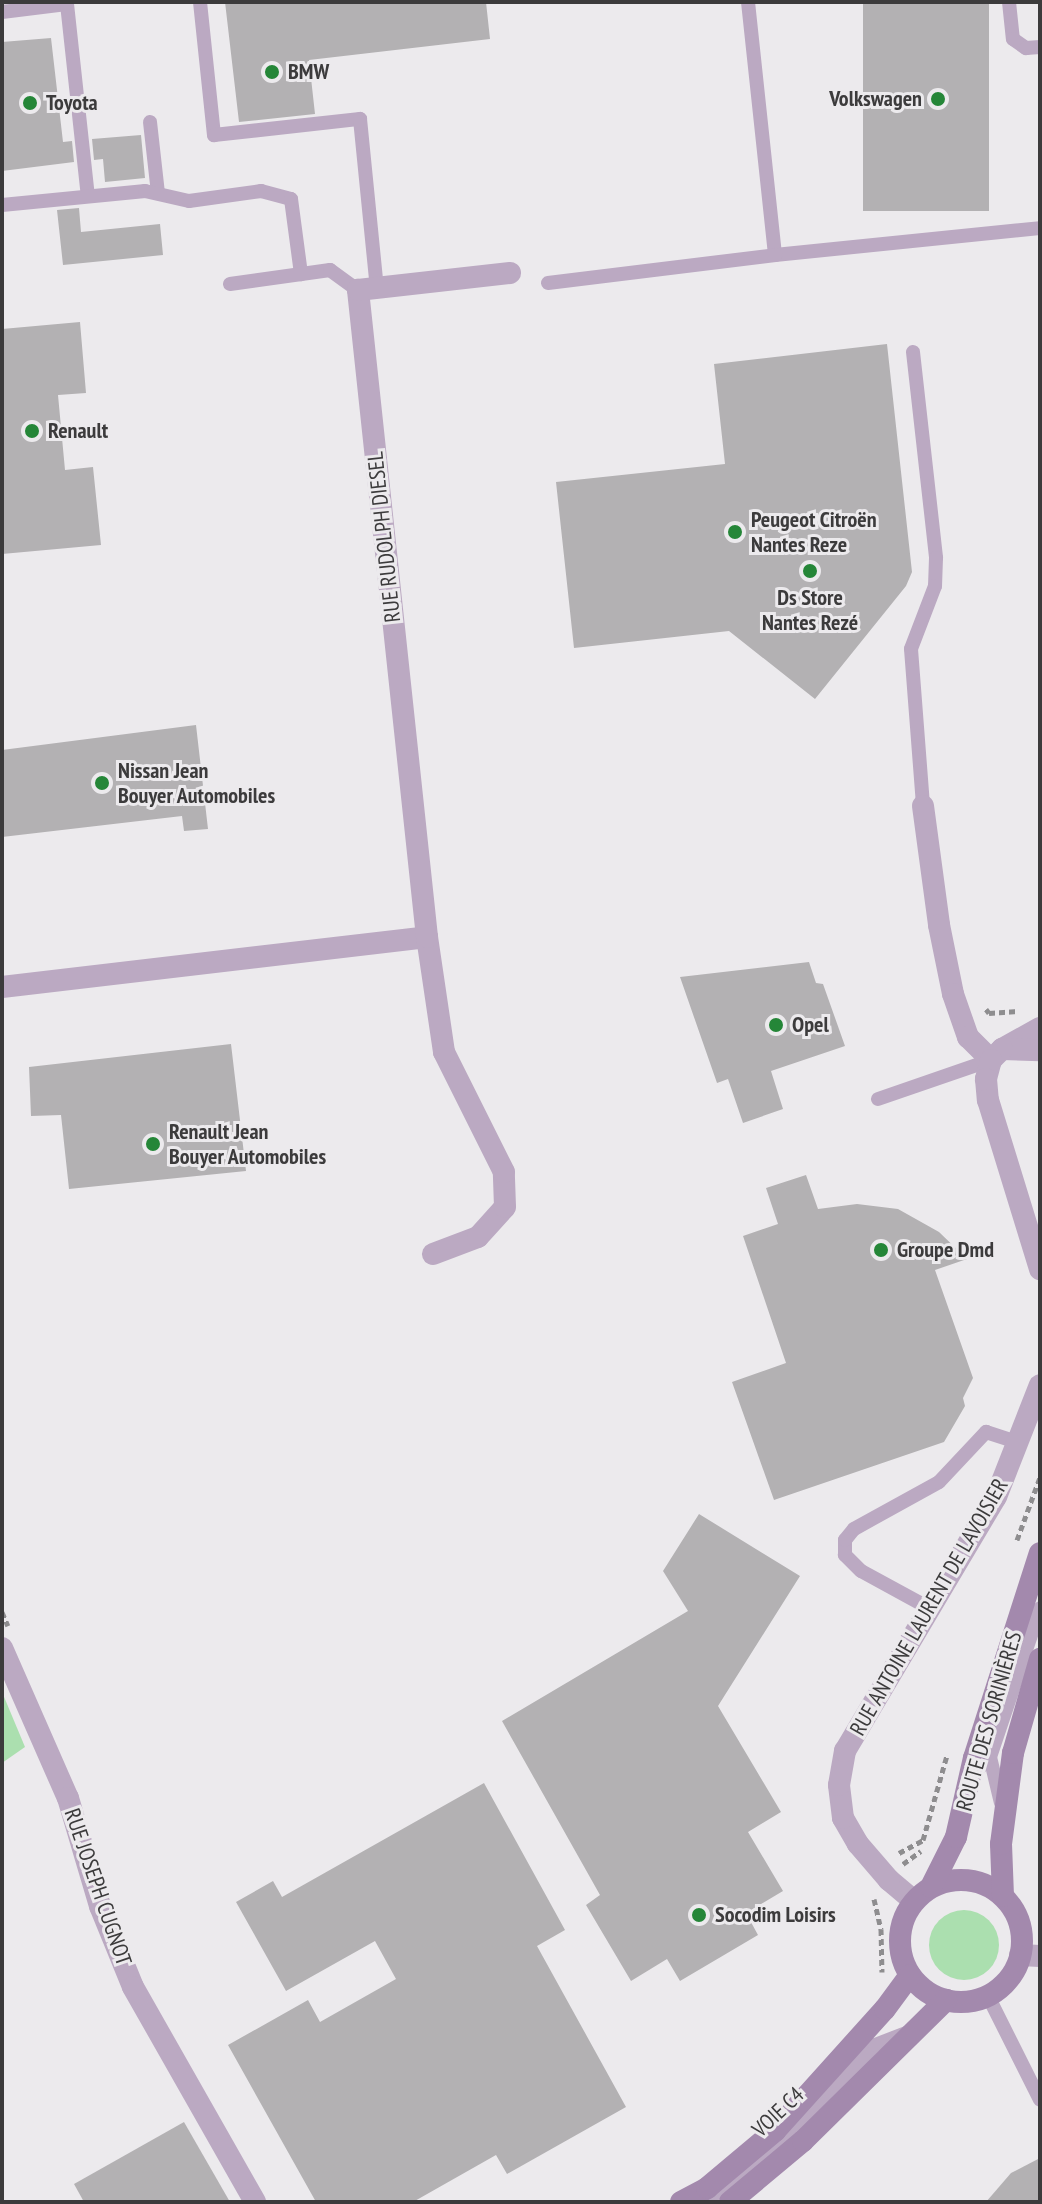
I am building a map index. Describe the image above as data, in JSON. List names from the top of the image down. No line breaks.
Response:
{"streets":{"main road":["ROUTE DES SORINIÈRES"],"street":["RUE RUDOLPH DIESEL","RUE ANTOINE LAURENT DE LAVOISIER","RUE JOSEPH CUGNOT"],"lane":["VOIE C4"]},"crossings":[["RUE ANTOINE LAURENT DE LAVOISIER","ROUTE DES SORINIÈRES"]],"places":["BMW","Volkswagen","Toyota","Renault","Peugeot Citroën Nantes Reze","Ds Store Nantes Rezé","Nissan Jean Bouyer Automobiles","Opel","Renault Jean Bouyer Automobiles","Groupe Dmd","Socodim Loisirs"]}
